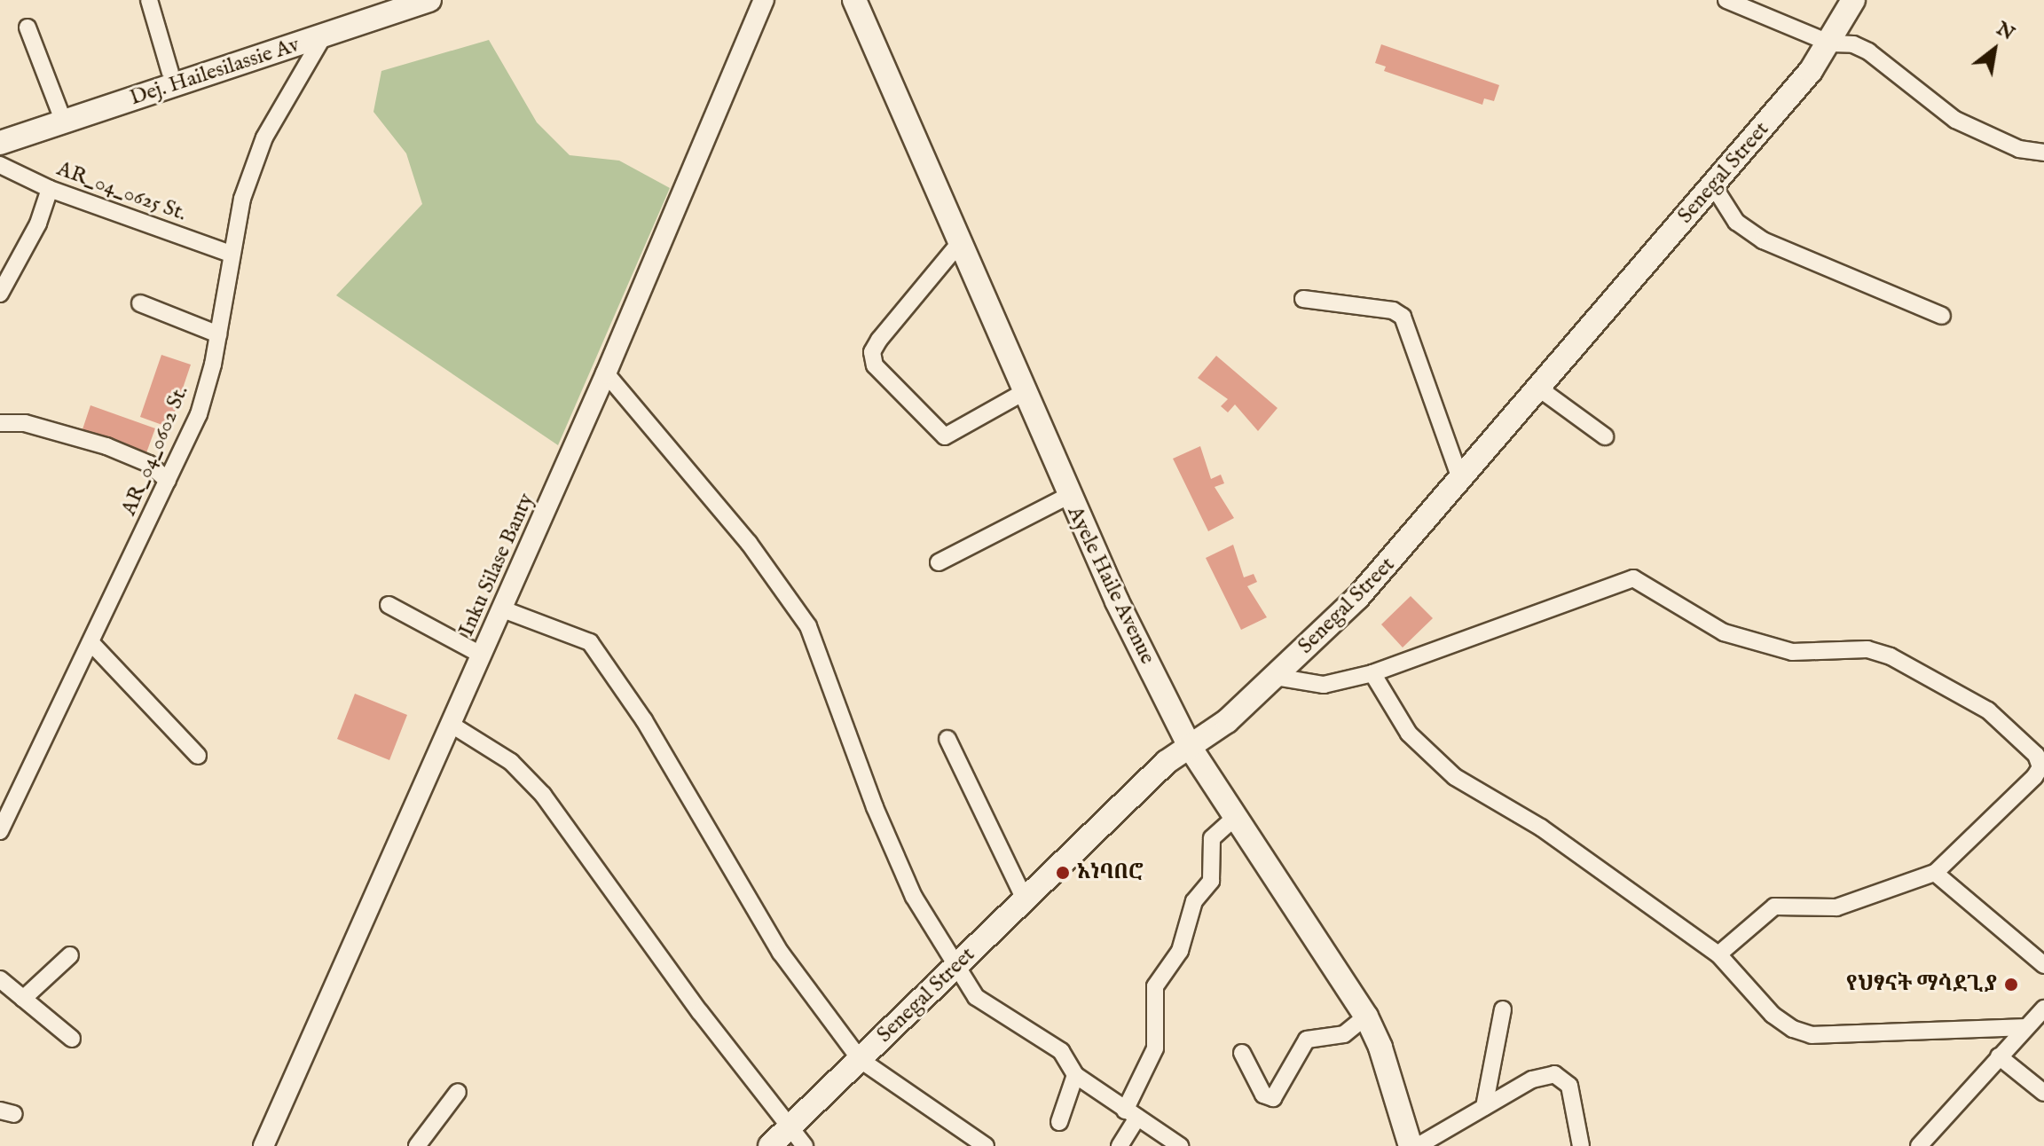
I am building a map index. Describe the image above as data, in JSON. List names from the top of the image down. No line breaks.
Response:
{"streets":{"main road":["Dej. Hailesilassie Av","Senegal Street","Ayele Haile Avenue"],"street":["AR_04_0625 St.","AR_04_0602 St.","Inku Silase Banty"]},"crossings":[["Dej. Hailesilassie Av","AR_04_0602 St."],["Senegal Street","Ayele Haile Avenue"],["AR_04_0625 St.","AR_04_0602 St."]],"places":["አነባበሮ","የህፃናት ማሳደጊያ"],"north":"top right"}
